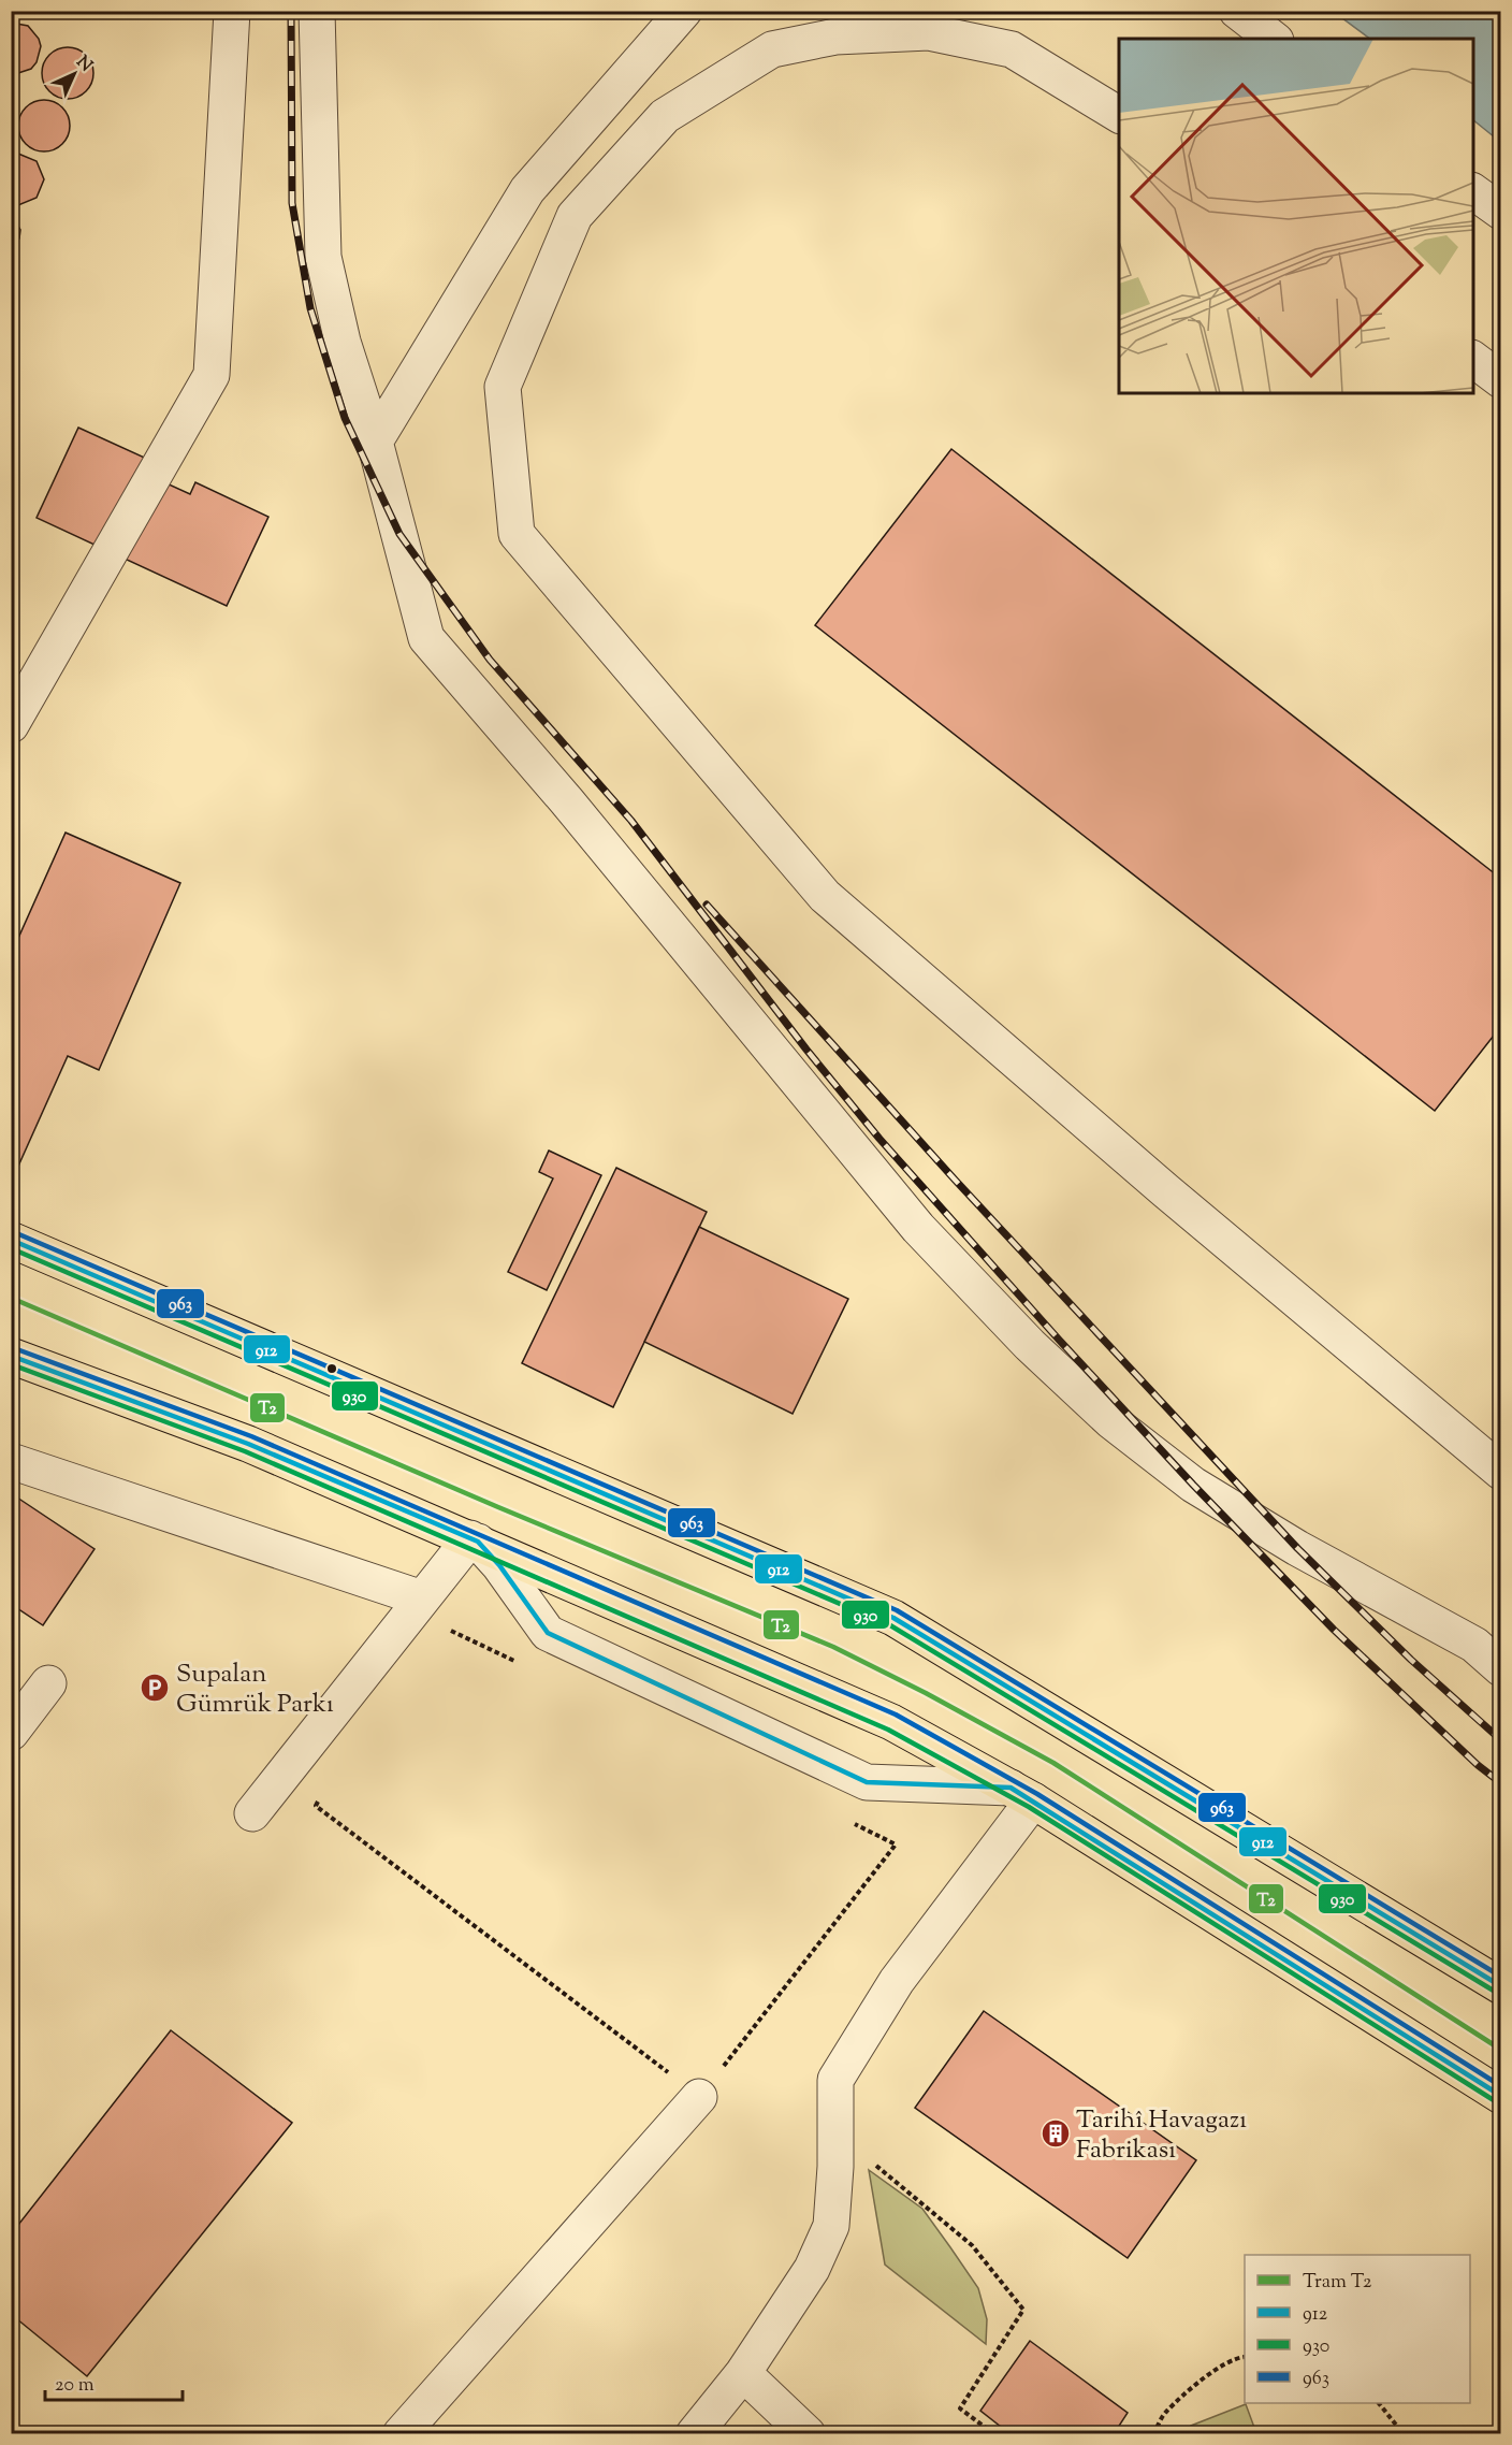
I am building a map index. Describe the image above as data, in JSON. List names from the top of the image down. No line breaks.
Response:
{"places":{"parking":["Supalan Gümrük Parkı"],"building":["Tarihî Havagazı Fabrikası"]},"lines":["transit line 963","transit line 912","transit line 930","tram line T2"],"legend":["Tram T2","912","930","963"],"scale_bar":"20 m","north":"top right"}
